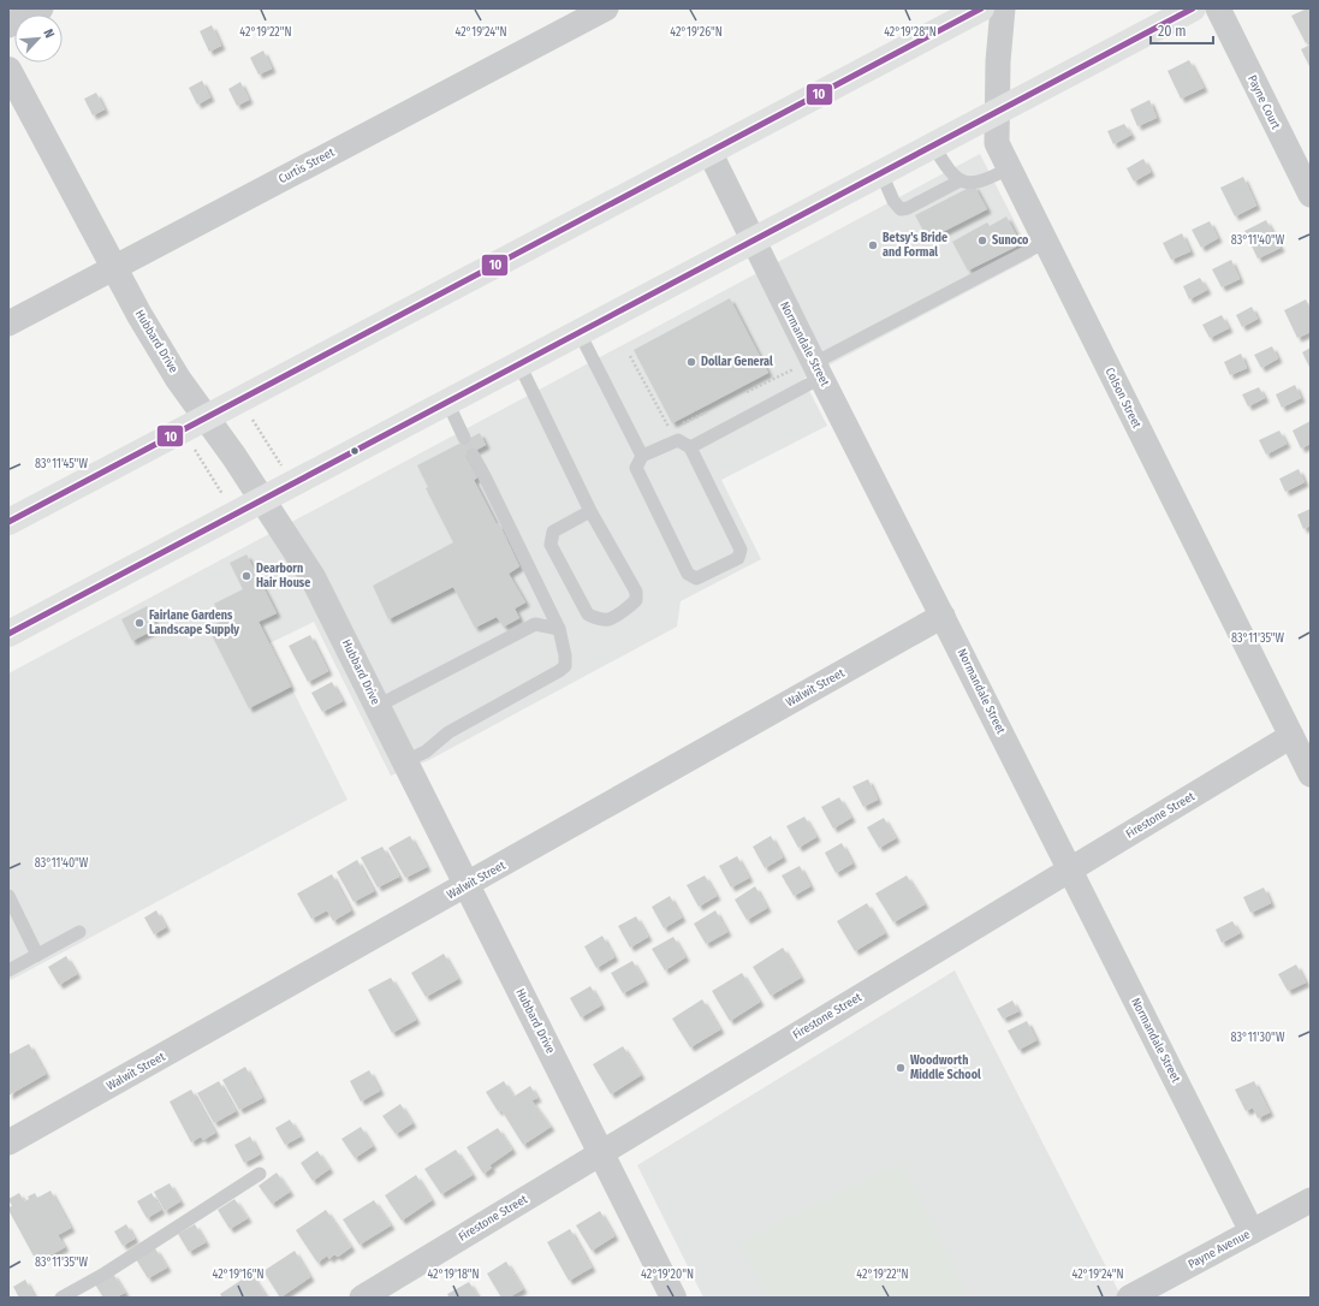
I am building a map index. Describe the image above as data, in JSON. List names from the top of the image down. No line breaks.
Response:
{"streets":{"street":["Payne Court","Curtis Street","Hubbard Drive","Normandale Street","Colson Street","Walwit Street","Firestone Street","Payne Avenue"]},"crossings":[["Curtis Street","Hubbard Drive"],["Hubbard Drive","Walwit Street"],["Hubbard Drive","Firestone Street"],["Normandale Street","Walwit Street"],["Normandale Street","Firestone Street"],["Normandale Street","Payne Avenue"],["Colson Street","Firestone Street"]],"places":["Sunoco","Betsy's Bride and Formal","Dollar General","Dearborn Hair House","Fairlane Gardens Landscape Supply","Woodworth Middle School"],"lines":["transit line 10"],"scale_bar":"20 m","north":"top right","coordinates":["42°19'22\"N","42°19'24\"N","42°19'26\"N","42°19'28\"N","83°11'40\"W","83°11'45\"W","83°11'35\"W","83°11'30\"W","42°19'16\"N","42°19'18\"N","42°19'20\"N"]}
